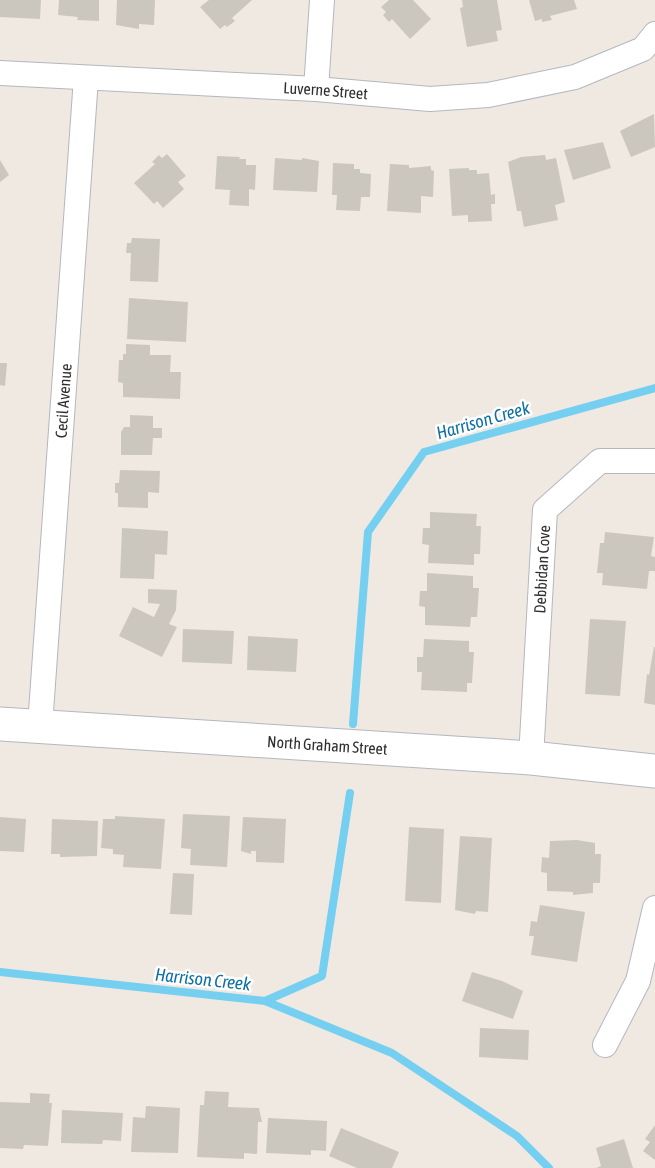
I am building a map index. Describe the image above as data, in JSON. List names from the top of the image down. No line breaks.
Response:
{"streets":{"main road":["North Graham Street"],"street":["Luverne Street","Cecil Avenue","Debbidan Cove"]},"crossings":[["Luverne Street","Cecil Avenue"],["Cecil Avenue","North Graham Street"],["Debbidan Cove","North Graham Street"]],"water":["Harrison Creek"]}
